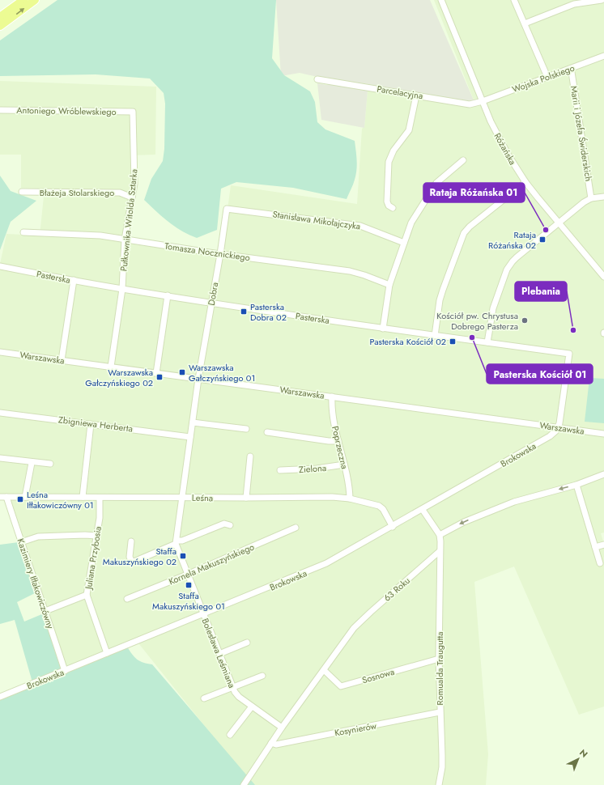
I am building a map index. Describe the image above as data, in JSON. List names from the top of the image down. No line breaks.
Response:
{"streets":{"street":["Wojska Polskiego","Parcelacyjna","Antoniego Wróblewskiego","Marii i Józefa Świderskich","Różańska","Błażeja Stolarskiego","Pułkownika Witolda Sztarka","Stanisława Mikołajczyka","Tomasza Nocznickiego","Pasterska","Dobra","Warszawska","Zbigniewa Herberta","Poprzeczna","Brokowska","Zielona","Leśna","Juliana Przybosia","Kornela Makuszyńskiego","Kazimiery Iłłakowiczówny","63 Roku","Bolesława Leśmiana","Romualda Traugutta","Sosnowa","Kosynierów"]},"crossings":[["Wojska Polskiego","Parcelacyjna"],["Wojska Polskiego","Marii i Józefa Świderskich"],["Wojska Polskiego","Różańska"],["Parcelacyjna","Różańska"],["Antoniego Wróblewskiego","Pułkownika Witolda Sztarka"],["Błażeja Stolarskiego","Pułkownika Witolda Sztarka"],["Pułkownika Witolda Sztarka","Tomasza Nocznickiego"],["Pułkownika Witolda Sztarka","Pasterska"],["Pułkownika Witolda Sztarka","Warszawska"],["Stanisława Mikołajczyka","Dobra"],["Tomasza Nocznickiego","Dobra"],["Pasterska","Dobra"],["Pasterska","Warszawska"],["Pasterska","Brokowska"],["Dobra","Warszawska"],["Dobra","Zbigniewa Herberta"],["Dobra","Leśna"],["Dobra","Bolesława Leśmiana"],["Warszawska","Poprzeczna"],["Warszawska","Brokowska"],["Poprzeczna","Zielona"],["Poprzeczna","Leśna"],["Brokowska","Leśna"],["Brokowska","Juliana Przybosia"],["Brokowska","Kazimiery Iłłakowiczówny"],["Brokowska","Bolesława Leśmiana"],["Leśna","Juliana Przybosia"],["Leśna","Kazimiery Iłłakowiczówny"],["Kornela Makuszyńskiego","Bolesława Leśmiana"],["63 Roku","Bolesława Leśmiana"],["63 Roku","Romualda Traugutta"],["63 Roku","Sosnowa"],["63 Roku","Kosynierów"],["Romualda Traugutta","Sosnowa"],["Romualda Traugutta","Kosynierów"]],"places":{"other":["Rataja Różańska 01","Kościół pw. Chrystusa Dobrego Pasterza","Plebania","Pasterska Kościół 01"],"transit":["Rataja Różańska 02","Pasterska Dobra 02","Pasterska Kościół 02","Warszawska Gałczyńskiego 01","Warszawska Gałczyńskiego 02","Leśna Iłłakowiczówny 01","Staffa Makuszyńskiego 02","Staffa Makuszyńskiego 01"]},"north":"top right"}
